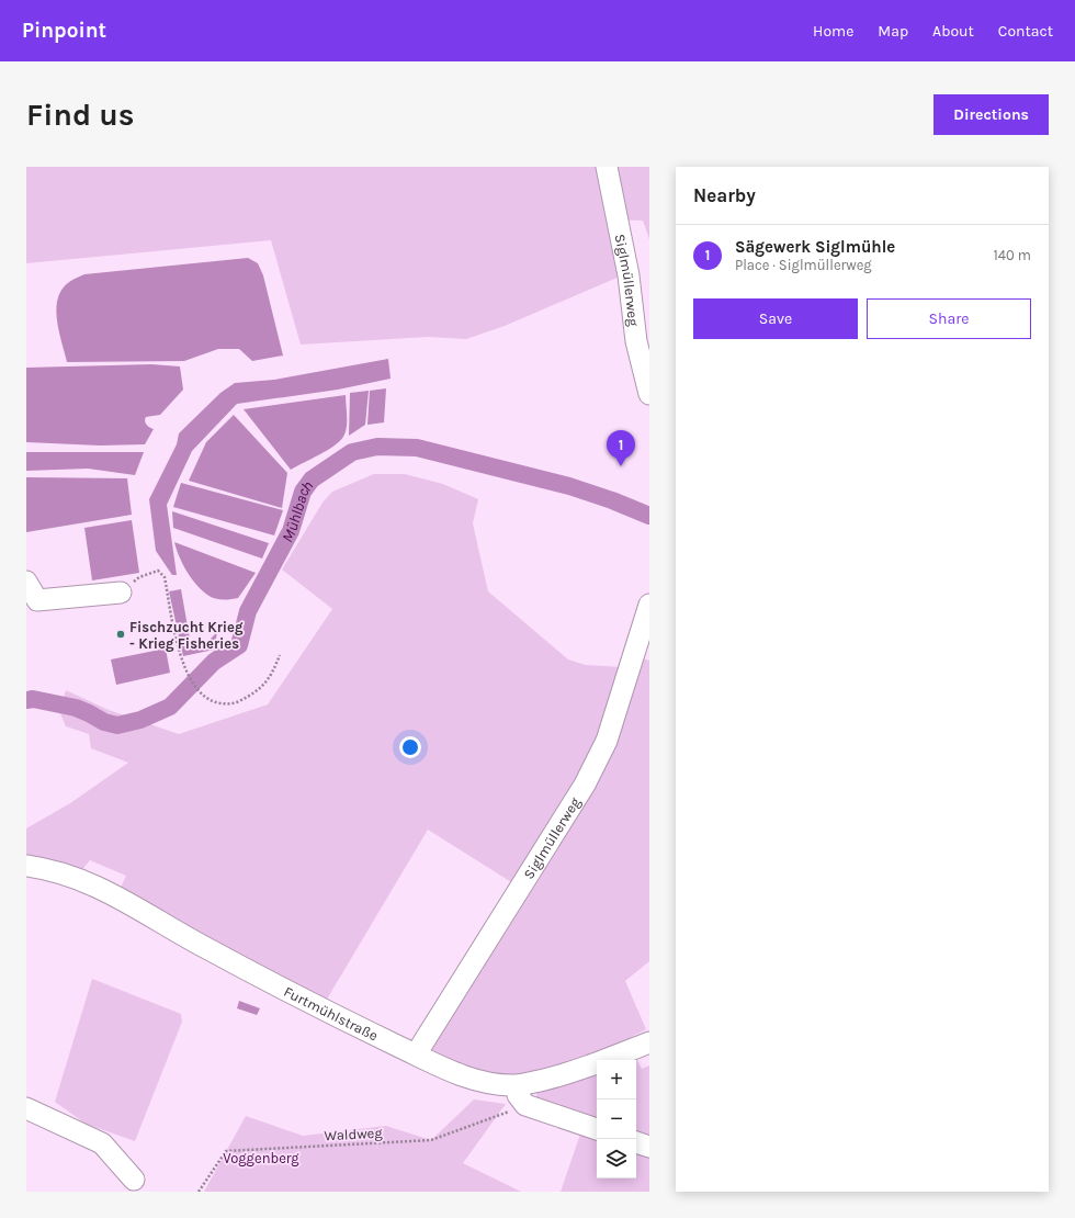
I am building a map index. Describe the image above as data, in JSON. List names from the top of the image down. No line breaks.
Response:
{"streets":{"street":["Siglmüllerweg","Furtmühlstraße"],"path":["Waldweg"]},"crossings":[["Siglmüllerweg","Furtmühlstraße"]],"water":["Mühlbach"],"parks":["Voggenberg"],"places":["Fischzucht Krieg - Krieg Fisheries"],"page":{"header":"Pinpoint","nav":["Home","Map","About","Contact"],"buttons":["Directions",["Save","Share"]],"title":"Find us","heading":"Nearby","list":[{"mark":"1","name":"Sägewerk Siglmühle","note":"Place · Siglmüllerweg","value":"140 m"}],"pins":"1","map_buttons":["+","−"]}}
